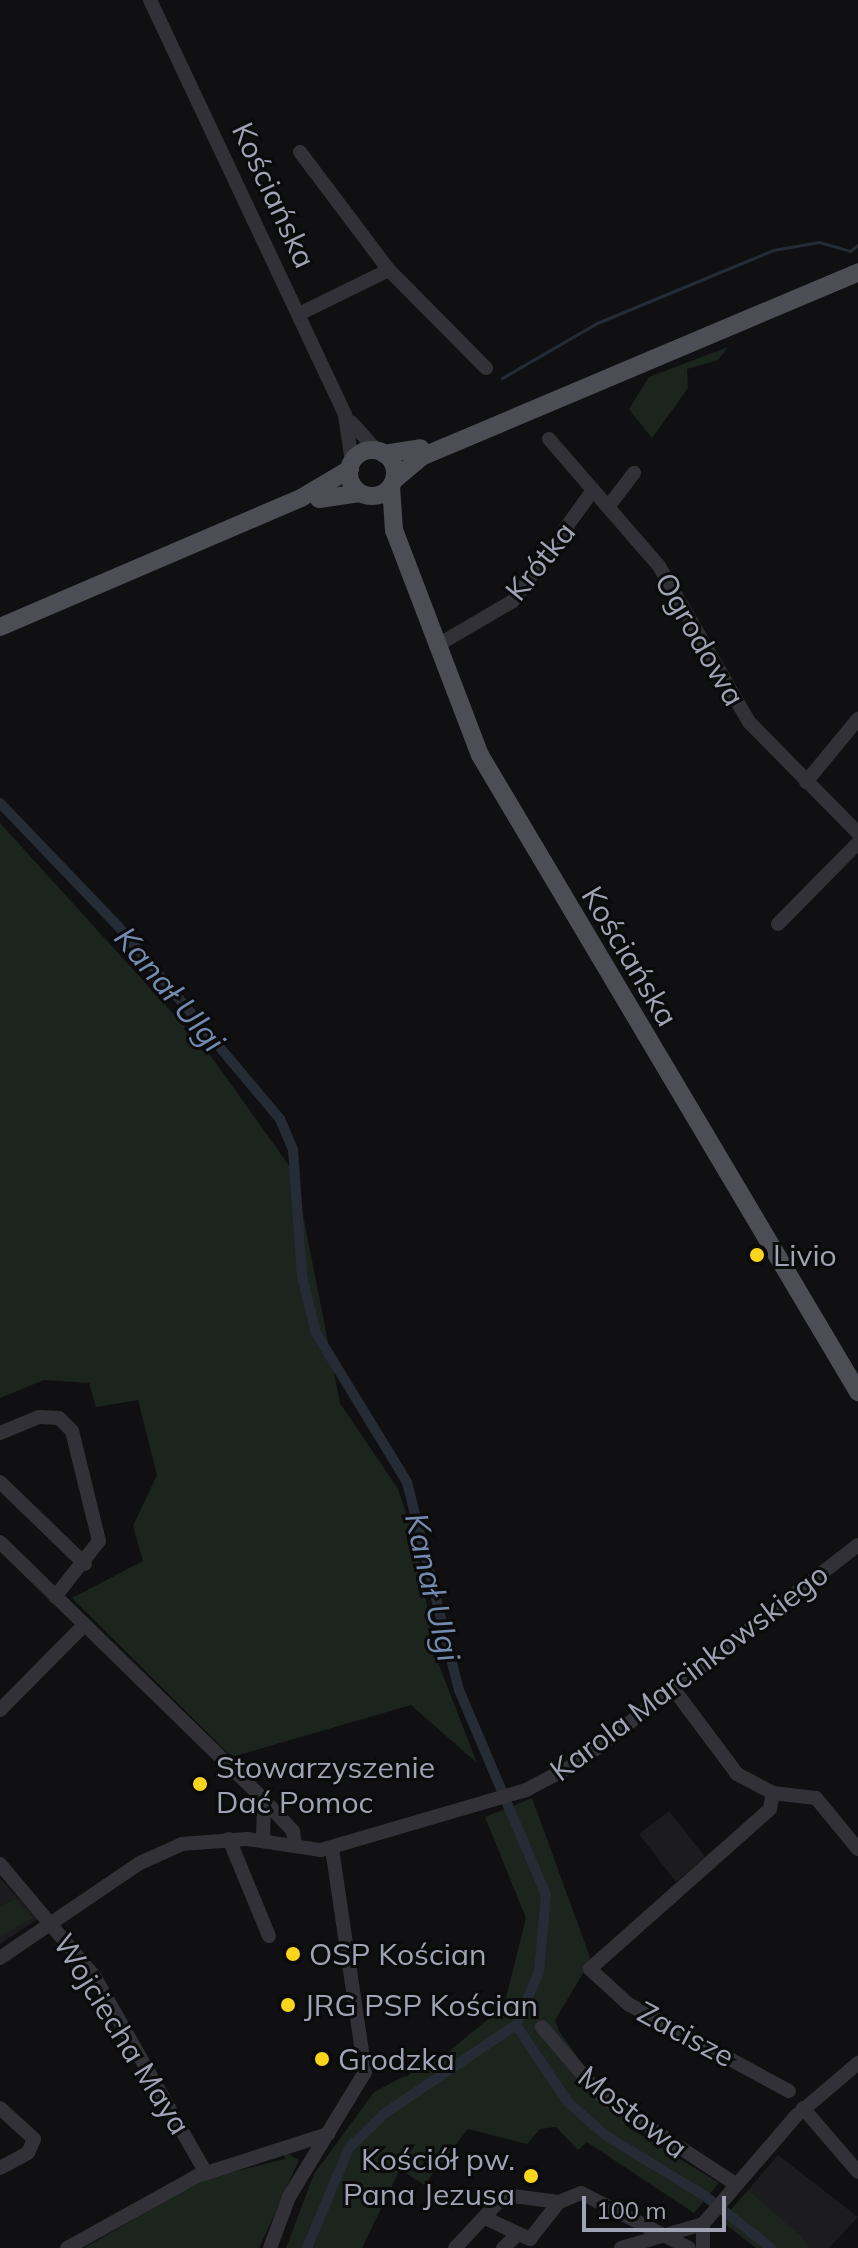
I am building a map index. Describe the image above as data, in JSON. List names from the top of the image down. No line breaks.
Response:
{"streets":{"main road":["Kościańska"],"street":["Krótka","Ogrodowa","Karola Marcinkowskiego","Wojciecha Maya","Zacisze","Mostowa"]},"crossings":[["Kościańska","Krótka"],["Krótka","Ogrodowa"]],"water":["Kanał Ulgi"],"places":["Livio","Stowarzyszenie Dać Pomoc","OSP Kościan","JRG PSP Kościan","Grodzka","Kościół pw. Pana Jezusa"],"scale_bar":"100 m"}
